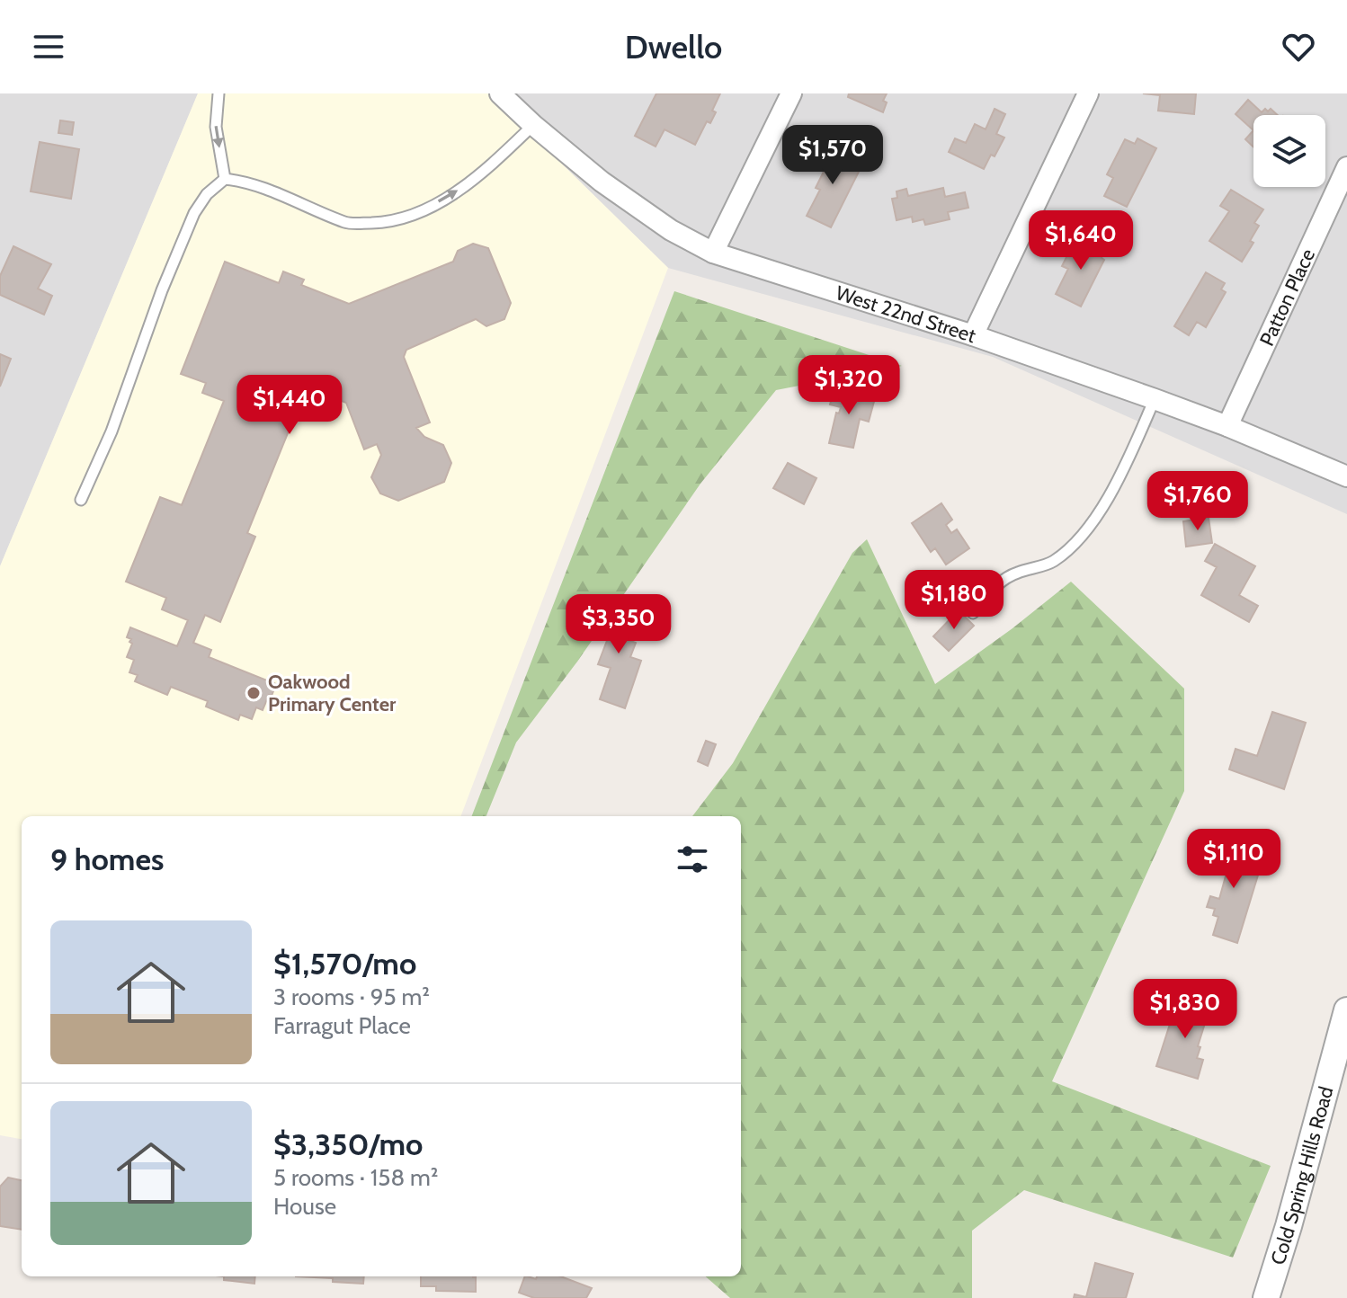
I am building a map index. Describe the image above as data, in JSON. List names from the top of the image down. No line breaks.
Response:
{"streets":{"street":["Patton Place","West 22nd Street","Cold Spring Hills Road"]},"crossings":[["Patton Place","West 22nd Street"]],"places":["Oakwood Primary Center"],"page":{"header":"Dwello","price":["$1,570","$1,640","$1,320","$1,440","$1,760","$1,180","$3,350","$1,110","$1,830"],"heading":"9 homes","list":[{"name":"$1,570/mo","note":"3 rooms · 95 m² · Farragut Place"},{"name":"$3,350/mo","note":"5 rooms · 158 m² · House"}]}}
